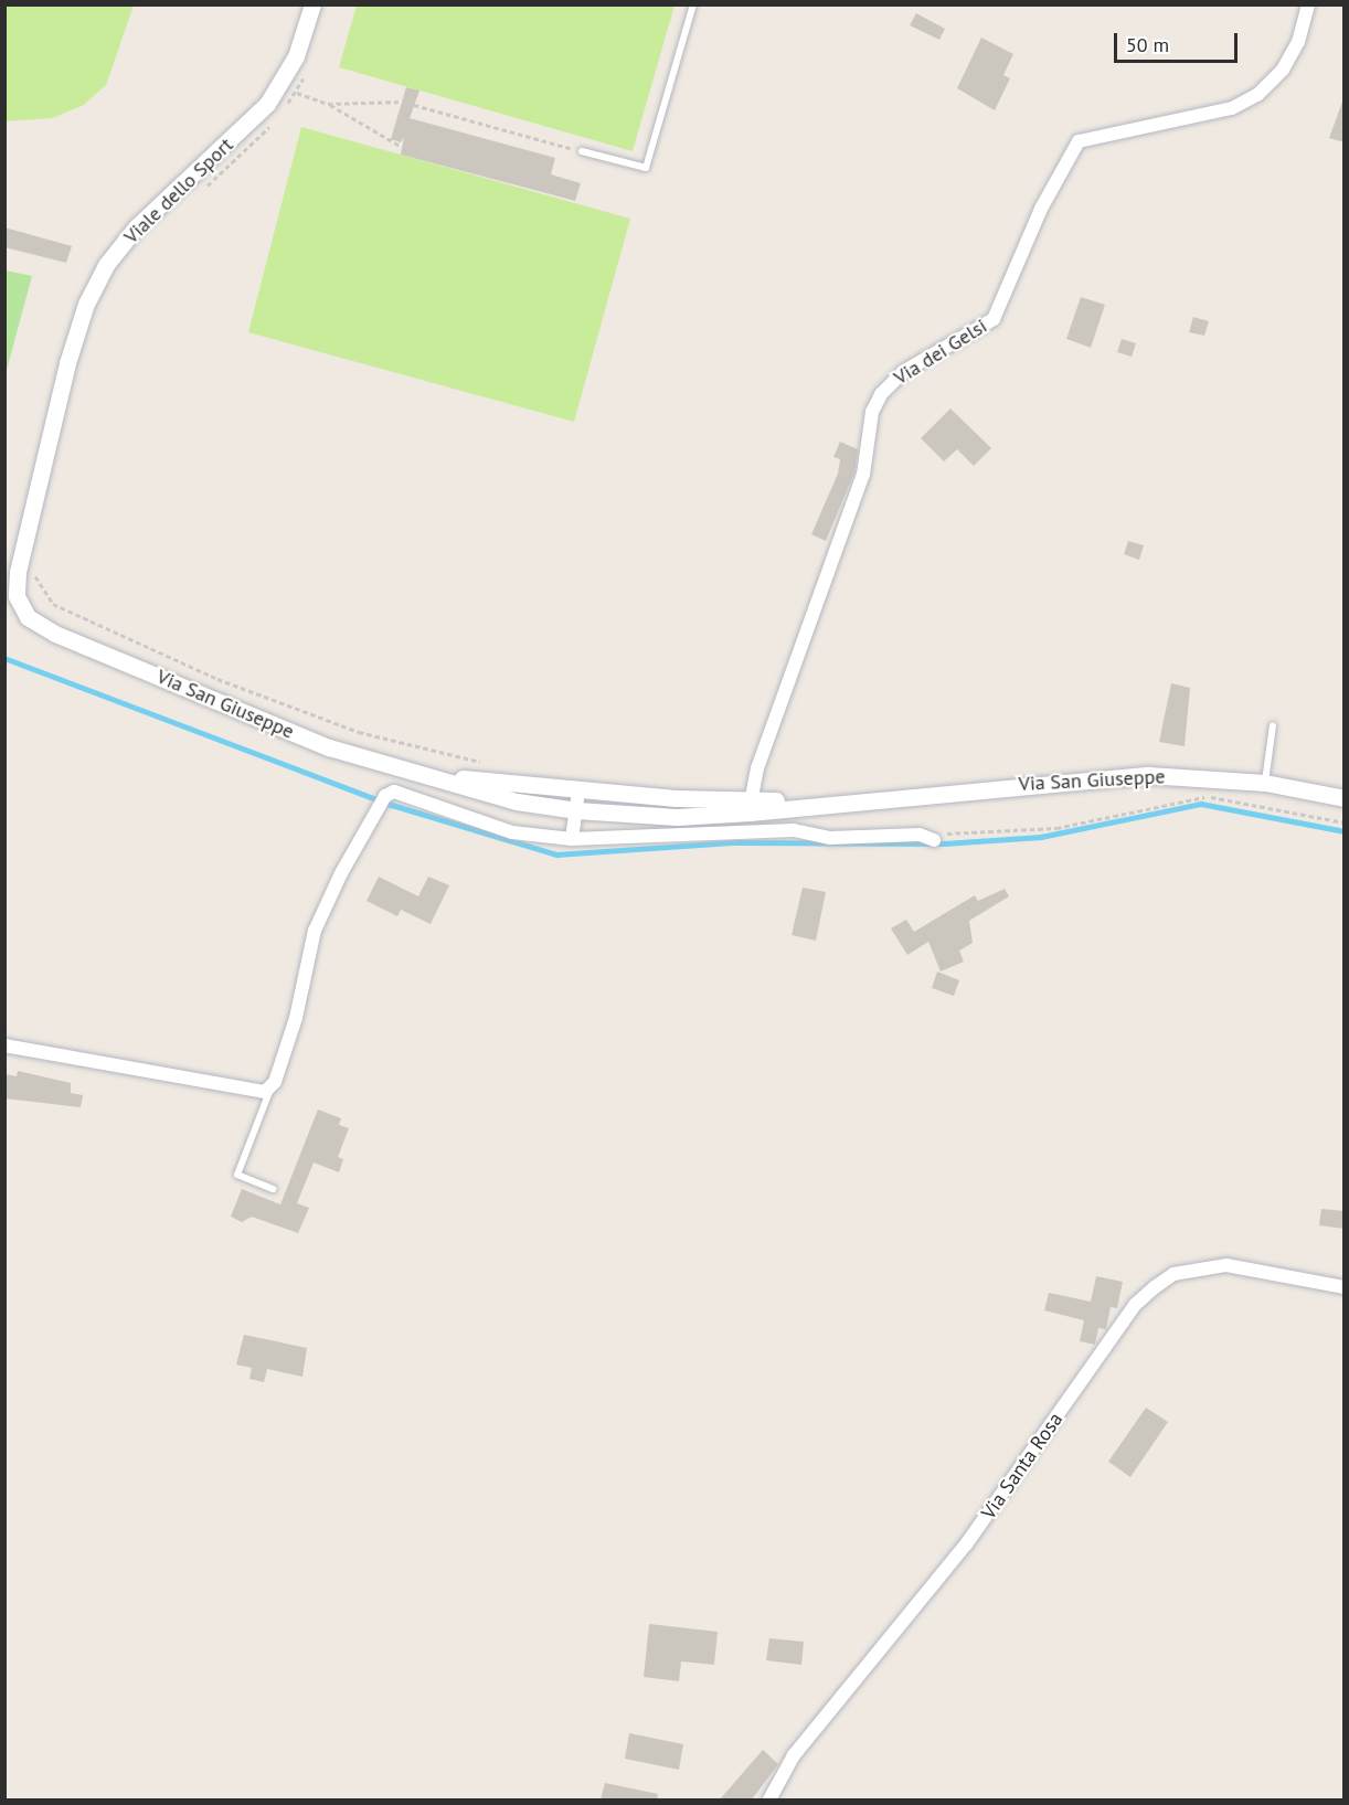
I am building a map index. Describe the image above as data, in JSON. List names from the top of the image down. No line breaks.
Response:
{"streets":{"street":["Viale dello Sport","Via dei Gelsi","Via San Giuseppe","Via Santa Rosa"]},"crossings":[["Viale dello Sport","Via San Giuseppe"],["Via dei Gelsi","Via San Giuseppe"]],"scale_bar":"50 m"}
